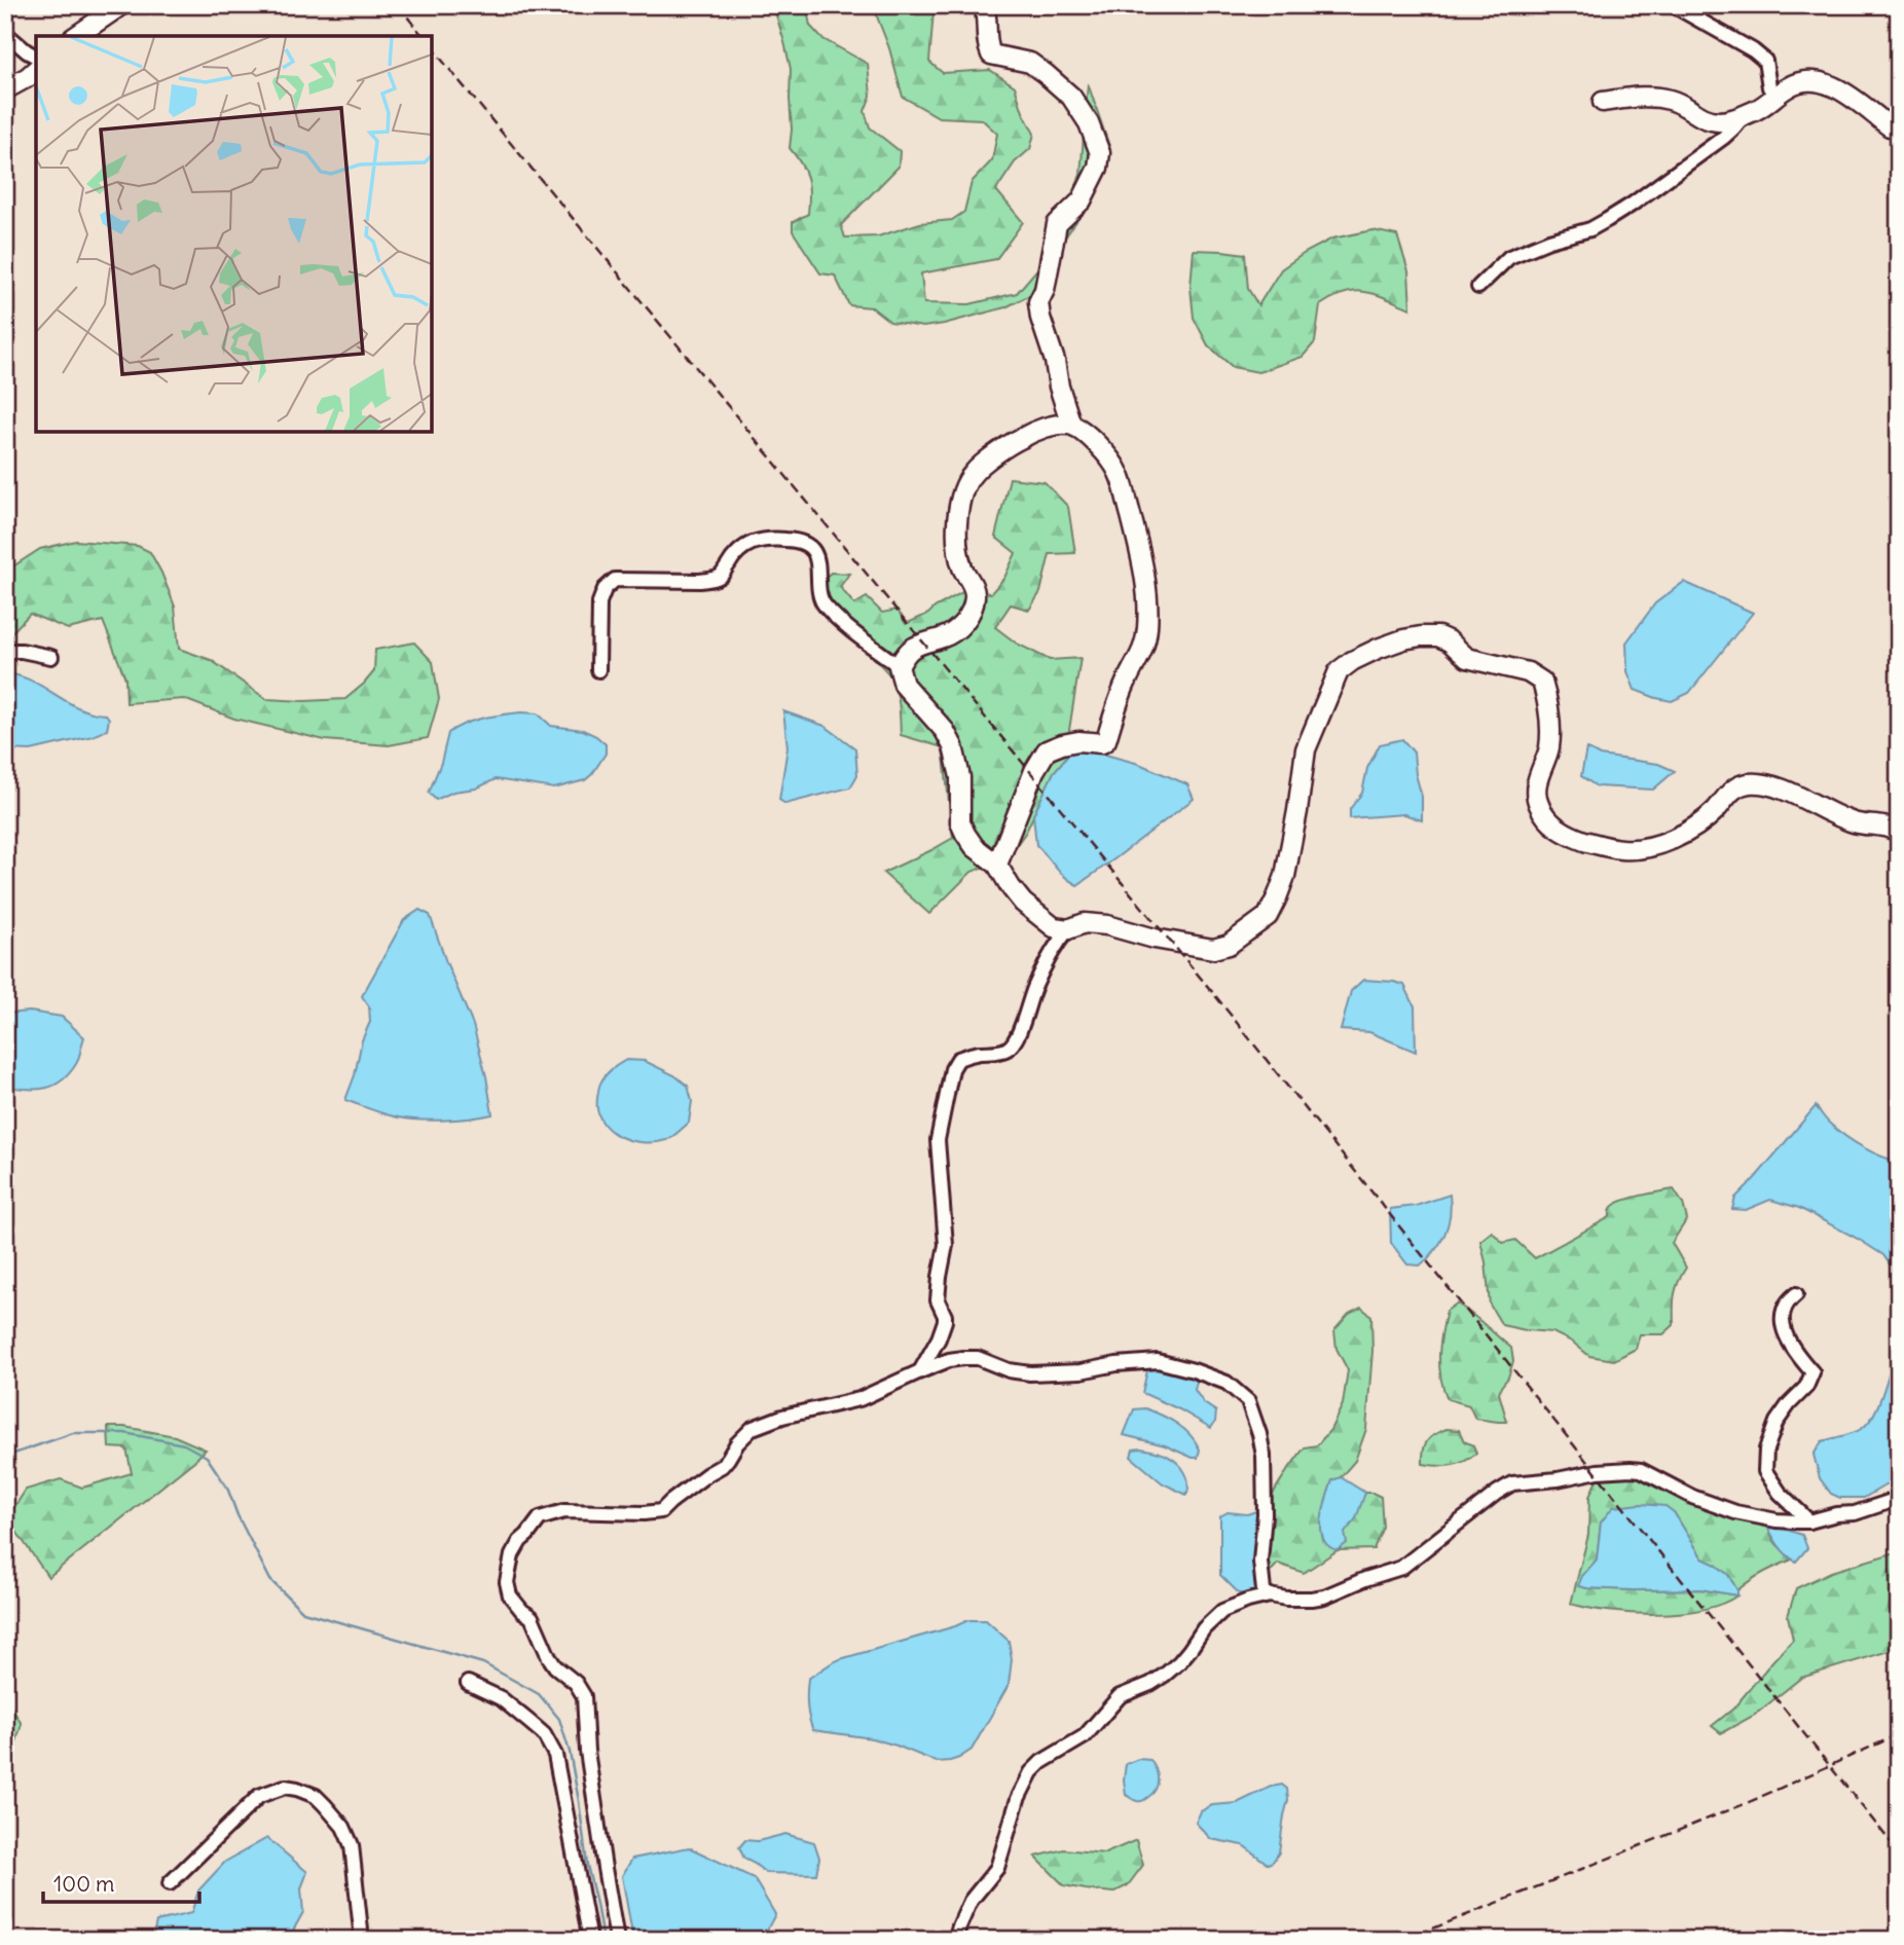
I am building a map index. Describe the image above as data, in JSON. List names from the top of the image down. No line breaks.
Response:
{"scale_bar":"100 m"}
